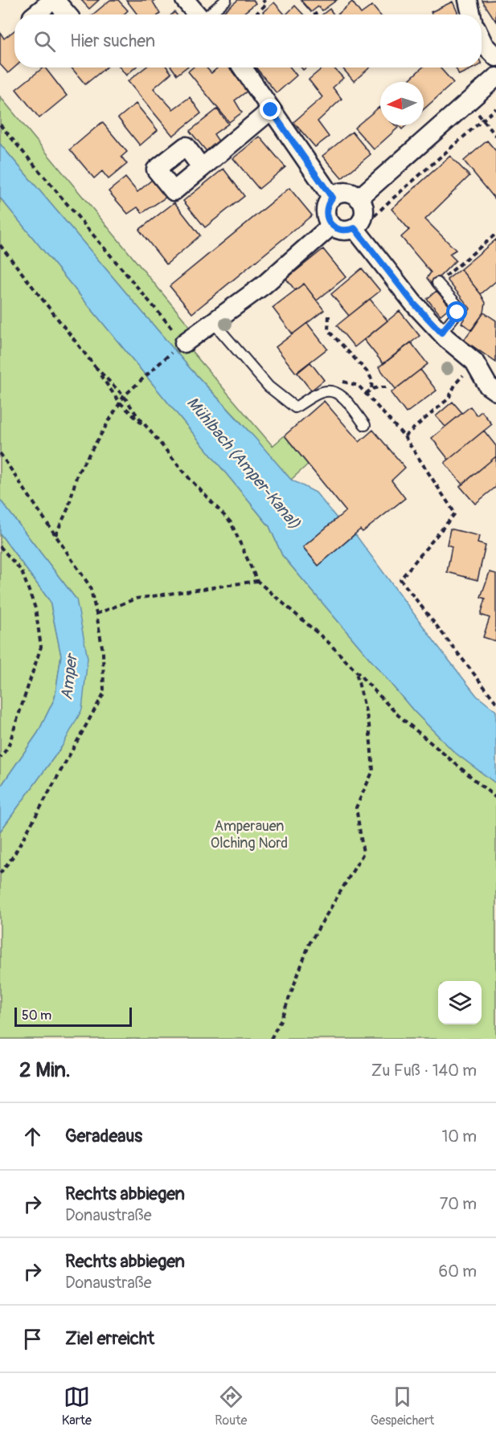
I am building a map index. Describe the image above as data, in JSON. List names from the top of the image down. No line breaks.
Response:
{"water":["Mühlbach (Amper-Kanal)","Amper"],"parks":["Amperauen Olching Nord"],"scale_bar":"50 m","north":"left","page":{"search":"Hier suchen","scale":"50 m","heading":["2 Min.","Zu Fuß · 140 m"],"list":[["Geradeaus","10 m"],["Rechts abbiegen","Donaustraße","70 m"],["Rechts abbiegen","Donaustraße","60 m"],"Ziel erreicht"],"nav":["Karte","Route","Gespeichert"]}}
